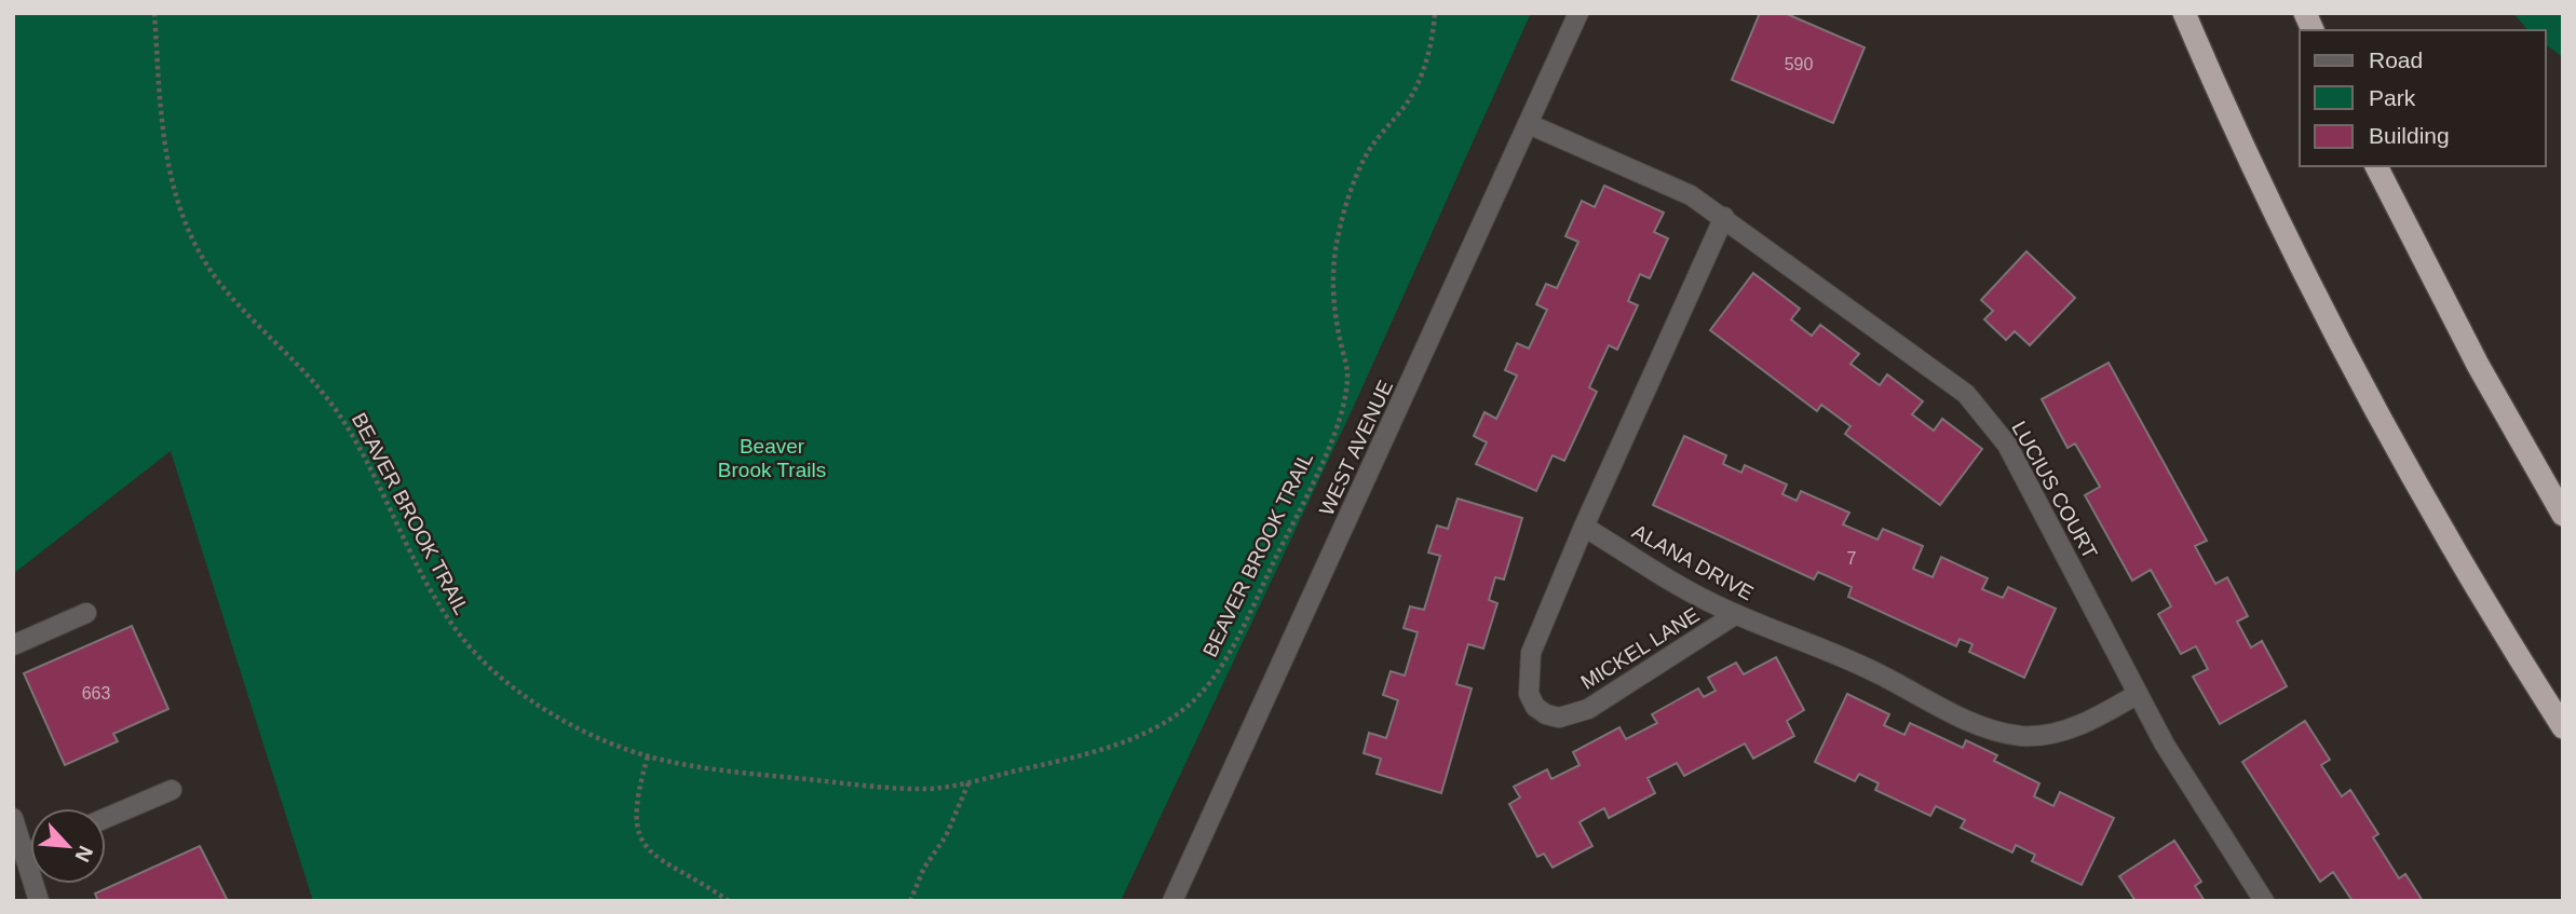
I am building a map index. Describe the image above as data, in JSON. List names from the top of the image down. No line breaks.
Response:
{"streets":{"street":["WEST AVENUE","LUCIUS COURT","ALANA DRIVE","MICKEL LANE"],"path":["BEAVER BROOK TRAIL"]},"crossings":[["WEST AVENUE","LUCIUS COURT"],["LUCIUS COURT","ALANA DRIVE"],["ALANA DRIVE","MICKEL LANE"]],"parks":["Beaver Brook Trails"],"house_numbers":["590","7","663"],"legend":["Road","Park","Building"],"north":"bottom right"}
